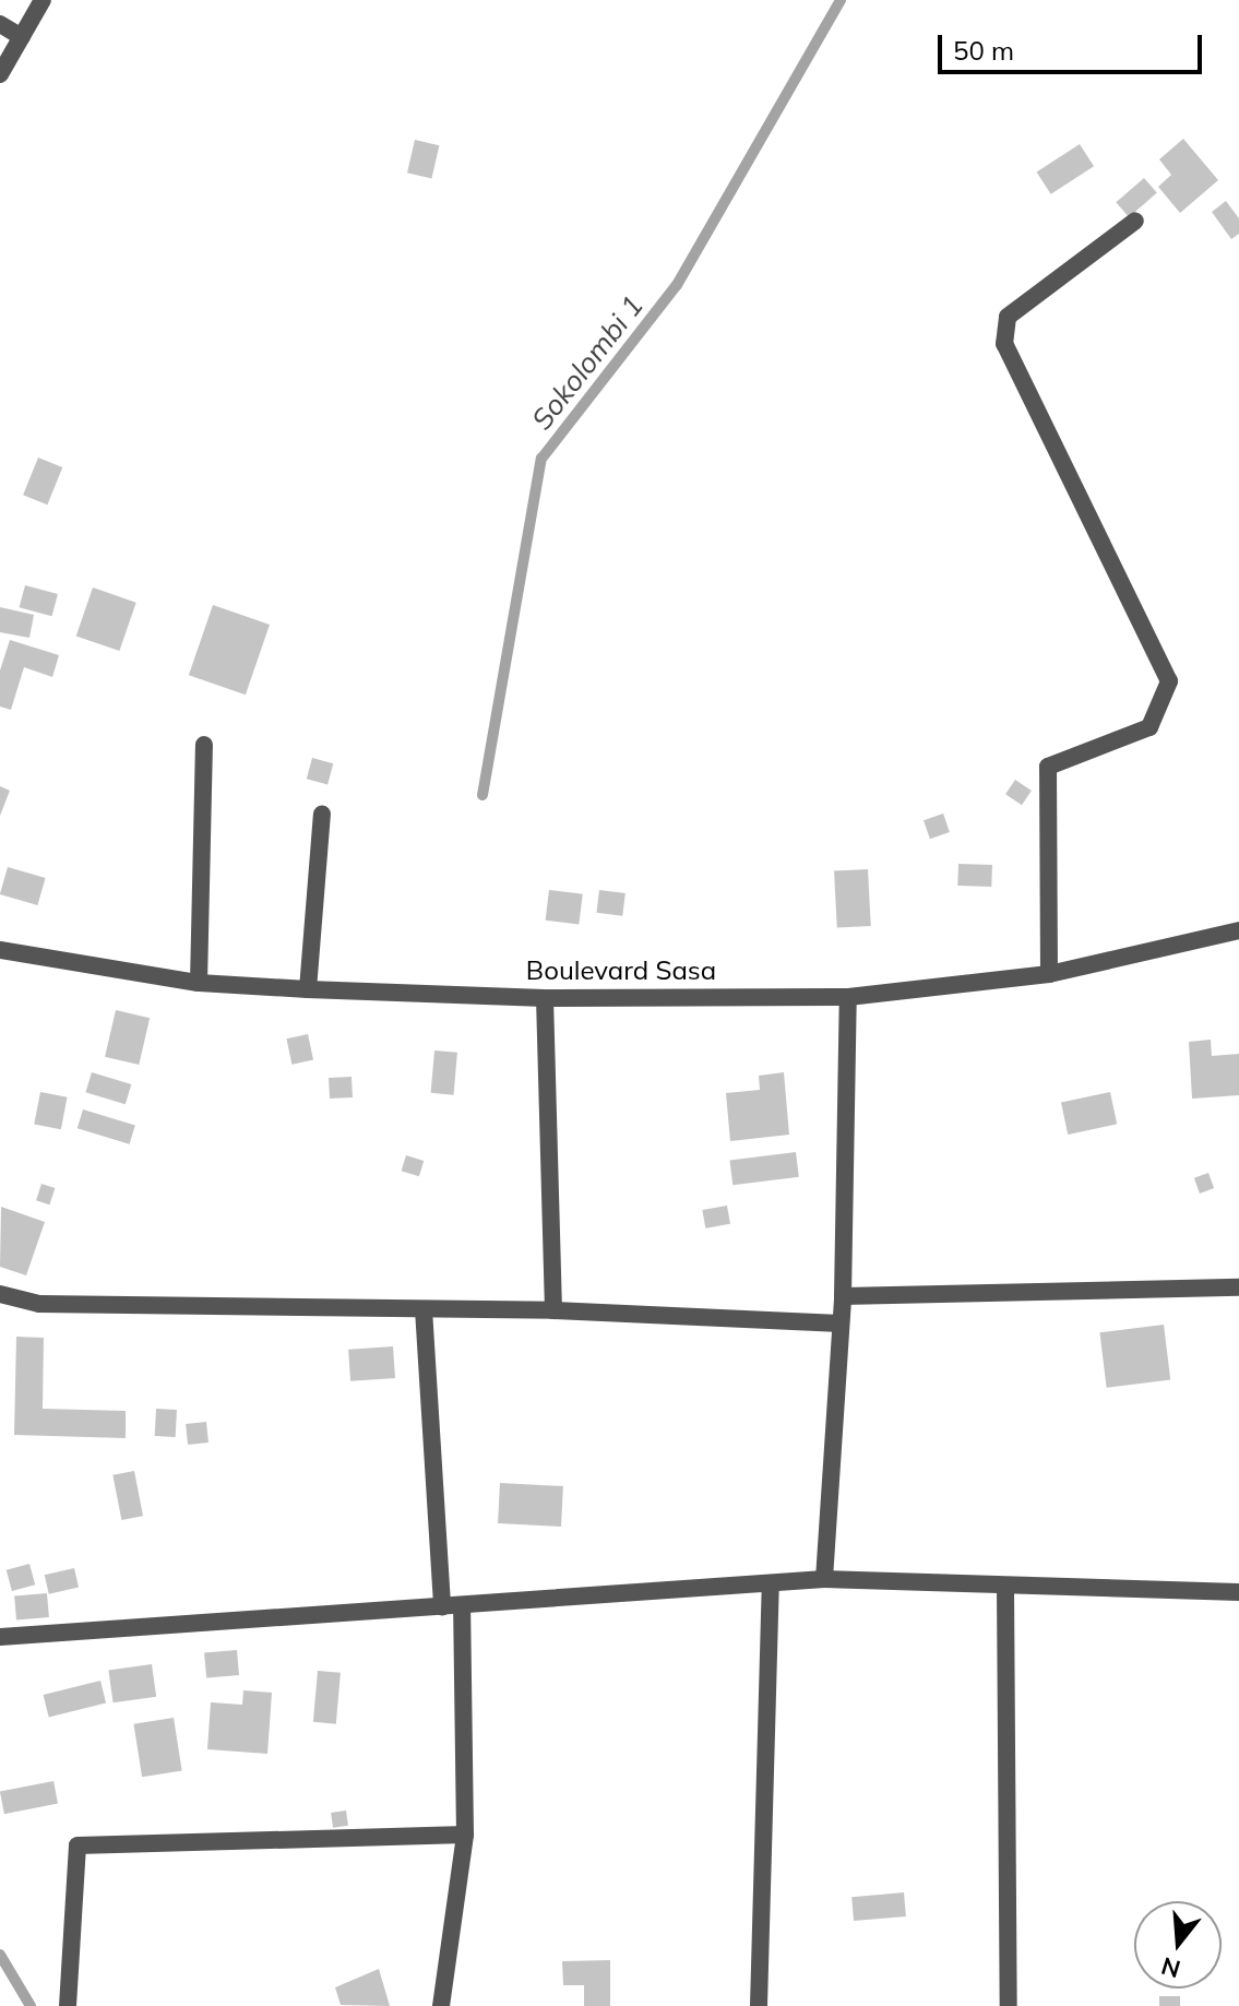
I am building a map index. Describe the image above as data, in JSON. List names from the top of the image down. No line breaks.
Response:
{"streets":{"street":["Boulevard Sasa"]},"water":["Sokolombi 1"],"scale_bar":"50 m","north":"bottom"}
